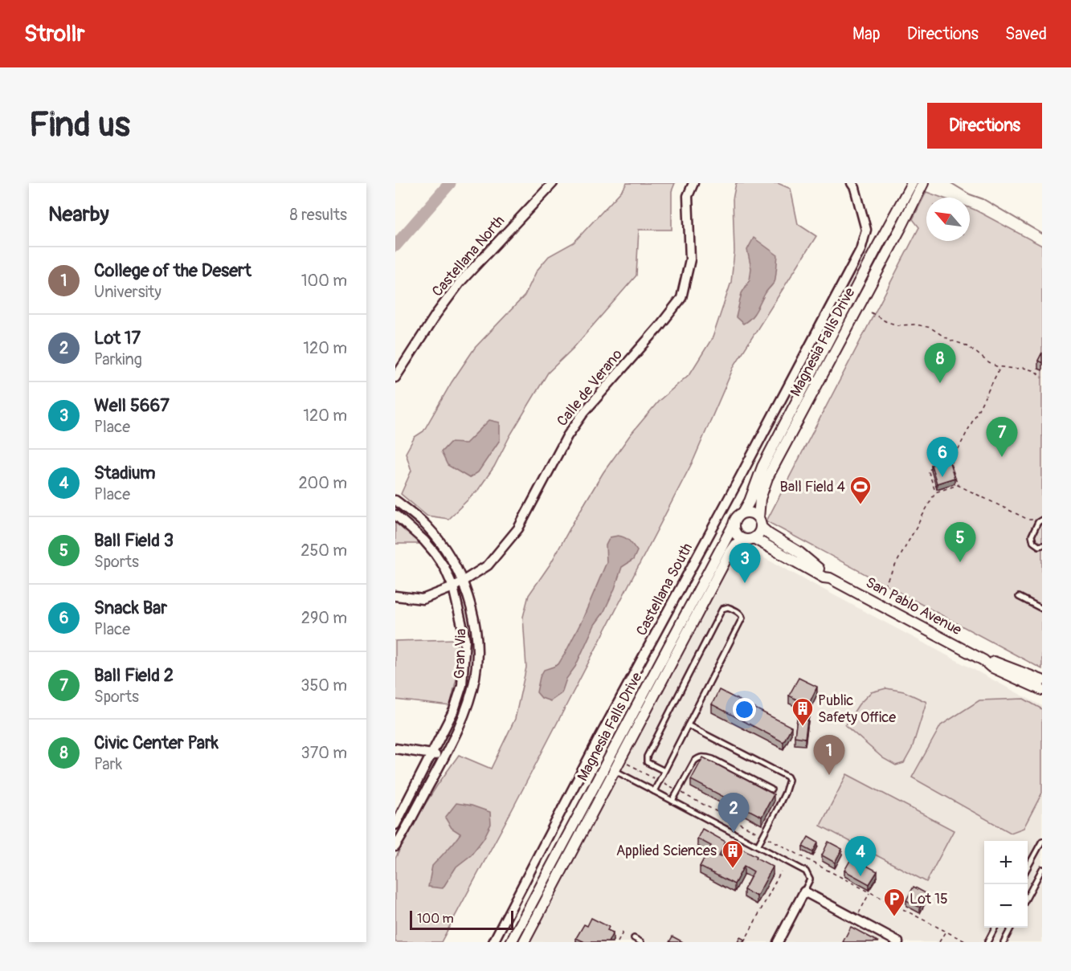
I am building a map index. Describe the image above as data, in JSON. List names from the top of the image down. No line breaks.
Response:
{"streets":{"street":["Castellana North","Magnesia Falls Drive","Calle de Verano","Castellana South","San Pablo Avenue","Gran Via"]},"crossings":[["Magnesia Falls Drive","San Pablo Avenue"],["Calle de Verano","Gran Via"]],"places":{"sports":["Ball Field 4"],"building":["Public Safety Office","Applied Sciences"],"parking":["Lot 15"]},"scale_bar":"100 m","north":"top left","page":{"header":"Strollr","nav":["Map","Directions","Saved"],"buttons":"Directions","title":"Find us","heading":["Nearby","8 results"],"list":[{"mark":"1","name":"College of the Desert","note":"University","value":"100 m"},{"mark":"2","name":"Lot 17","note":"Parking","value":"120 m"},{"mark":"3","name":"Well 5667","note":"Place","value":"120 m"},{"mark":"4","name":"Stadium","note":"Place","value":"200 m"},{"mark":"5","name":"Ball Field 3","note":"Sports","value":"250 m"},{"mark":"6","name":"Snack Bar","note":"Place","value":"290 m"},{"mark":"7","name":"Ball Field 2","note":"Sports","value":"350 m"},{"mark":"8","name":"Civic Center Park","note":"Park","value":"370 m"}],"pins":["8","7","6","5","3","1","2","4"],"map_buttons":["+","−"],"scale":"100 m"}}
